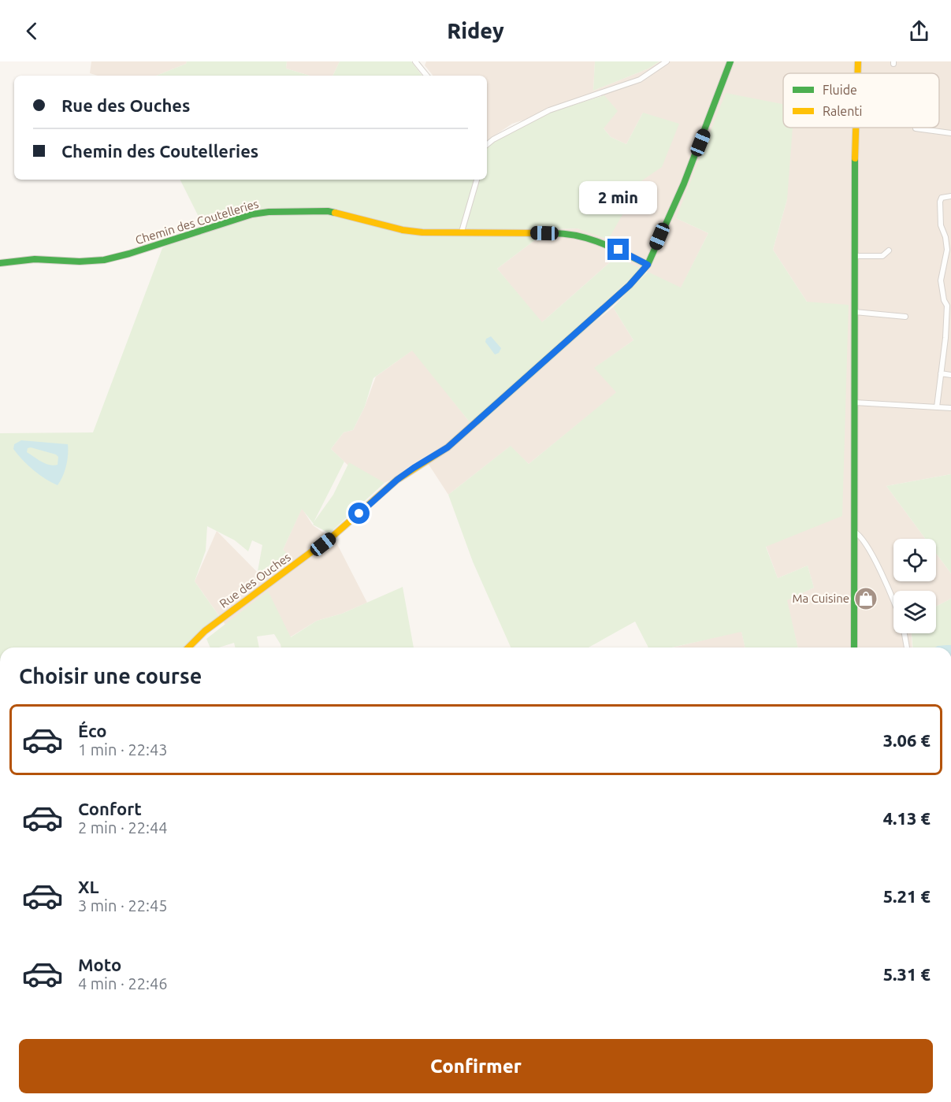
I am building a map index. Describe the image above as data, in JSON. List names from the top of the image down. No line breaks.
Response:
{"streets":{"street":["Chemin des Coutelleries","Rue des Ouches"]},"crossings":[["Chemin des Coutelleries","Rue des Ouches"]],"places":{"shop":["Ma Cuisine"]},"legend":["Fluide","Ralenti"],"page":{"header":"Ridey","banner":["Rue des Ouches","Chemin des Coutelleries"],"bubble":"2 min","heading":"Choisir une course","list":[{"name":"Éco","note":"1 min · 22:43","value":"3.06 €"},{"name":"Confort","note":"2 min · 22:44","value":"4.13 €"},{"name":"XL","note":"3 min · 22:45","value":"5.21 €"},{"name":"Moto","note":"4 min · 22:46","value":"5.31 €"}],"buttons":"Confirmer"}}
